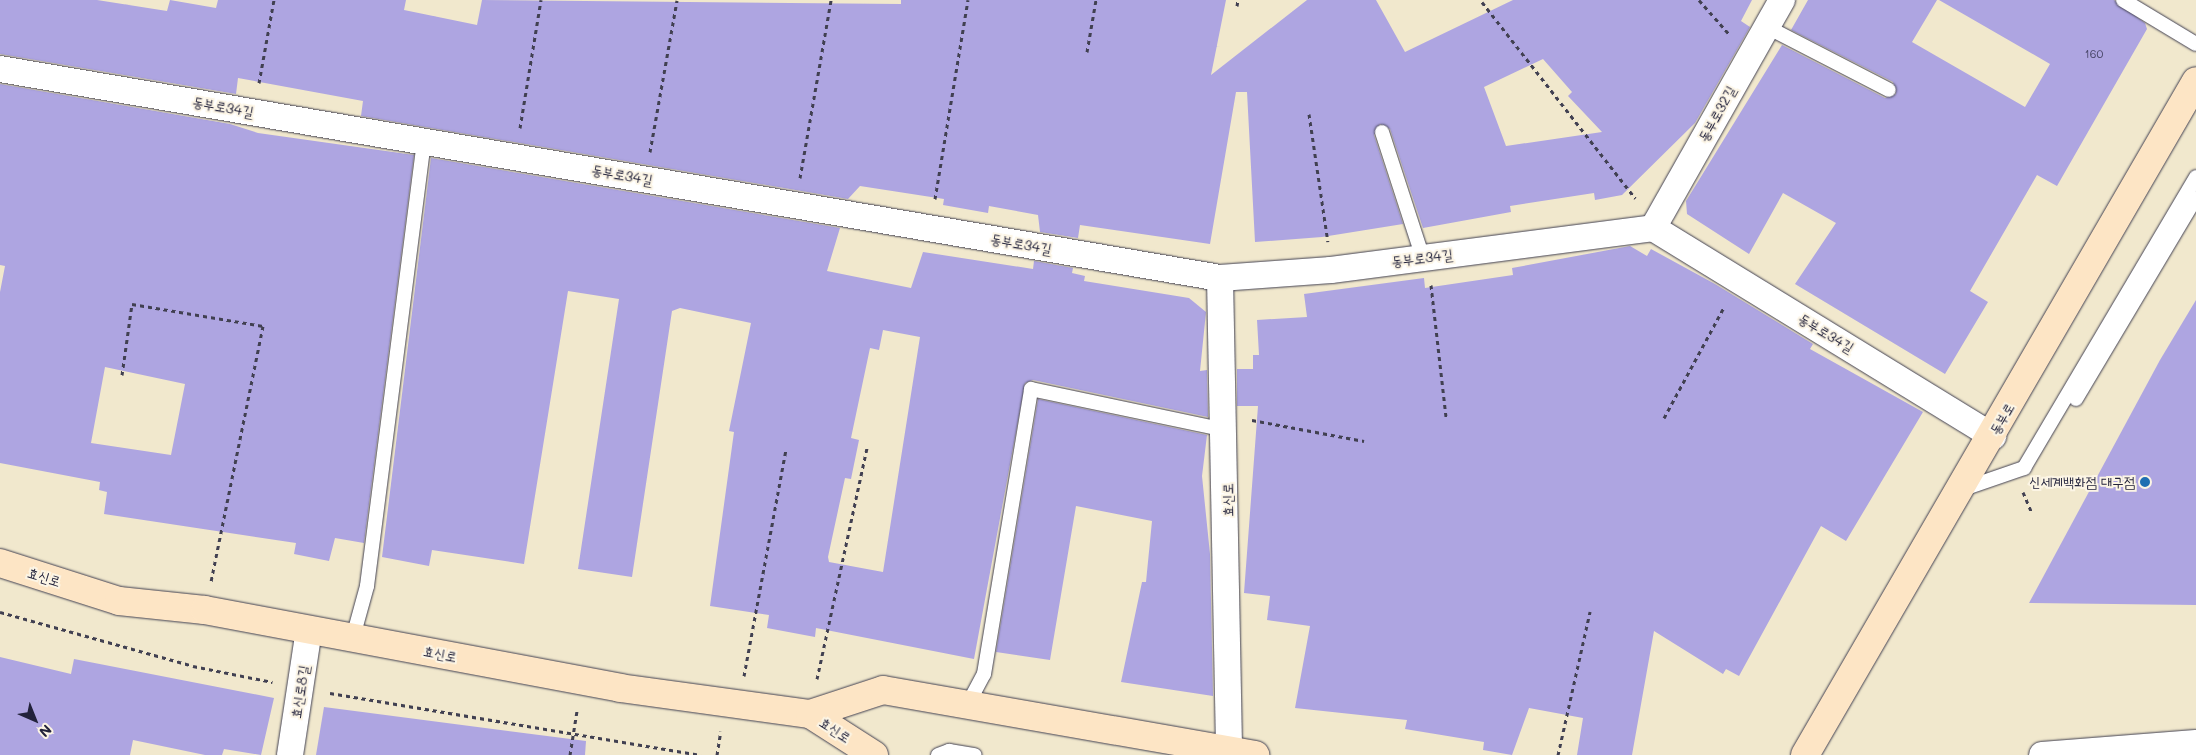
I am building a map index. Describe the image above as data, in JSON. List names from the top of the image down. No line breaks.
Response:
{"streets":{"main road":["동부로","효신로"],"street":["동부로34길","동부로32길","효신로8길"]},"crossings":[["동부로34길","동부로32길"],["동부로34길","동부로"],["동부로34길","효신로"],["효신로","효신로8길"]],"places":["신세계백화점 대구점"],"house_numbers":["160"],"north":"bottom right"}
